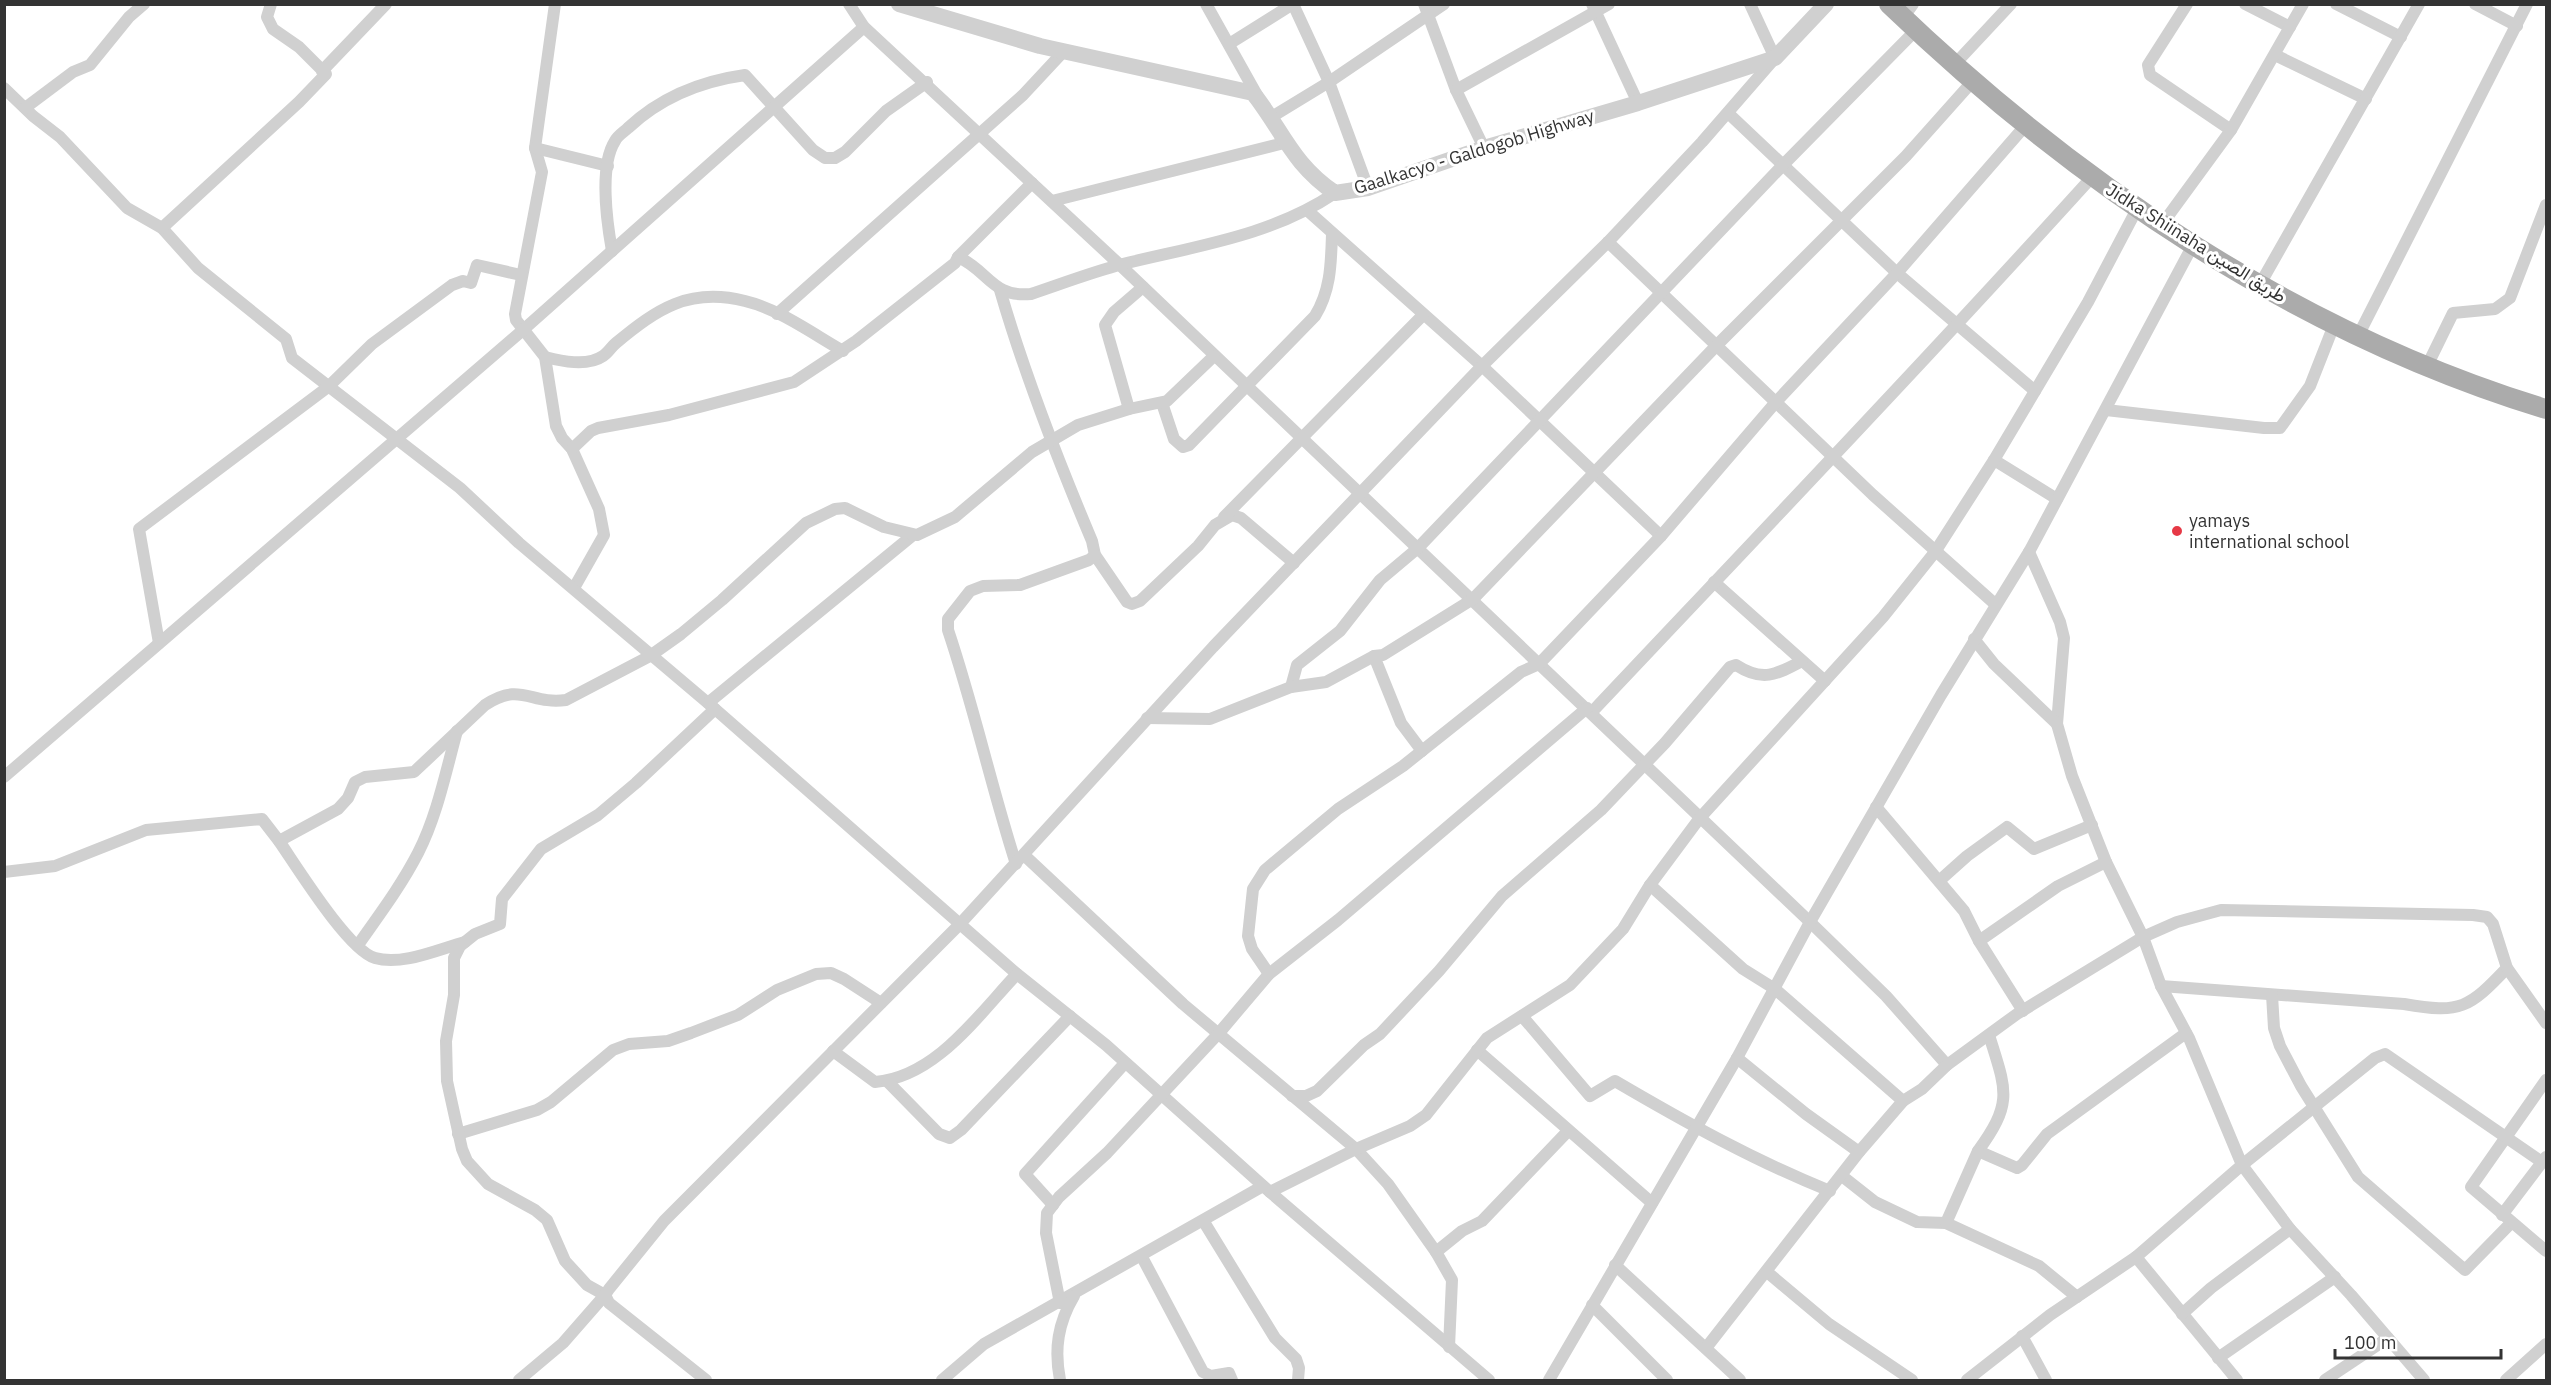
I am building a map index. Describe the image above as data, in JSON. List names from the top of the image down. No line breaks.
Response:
{"streets":{"main road":["Jidka Shiinaha طريق الصين"],"street":["Gaalkacyo - Galdogob Highway"]},"places":["yamays international school"],"scale_bar":"100 m"}
